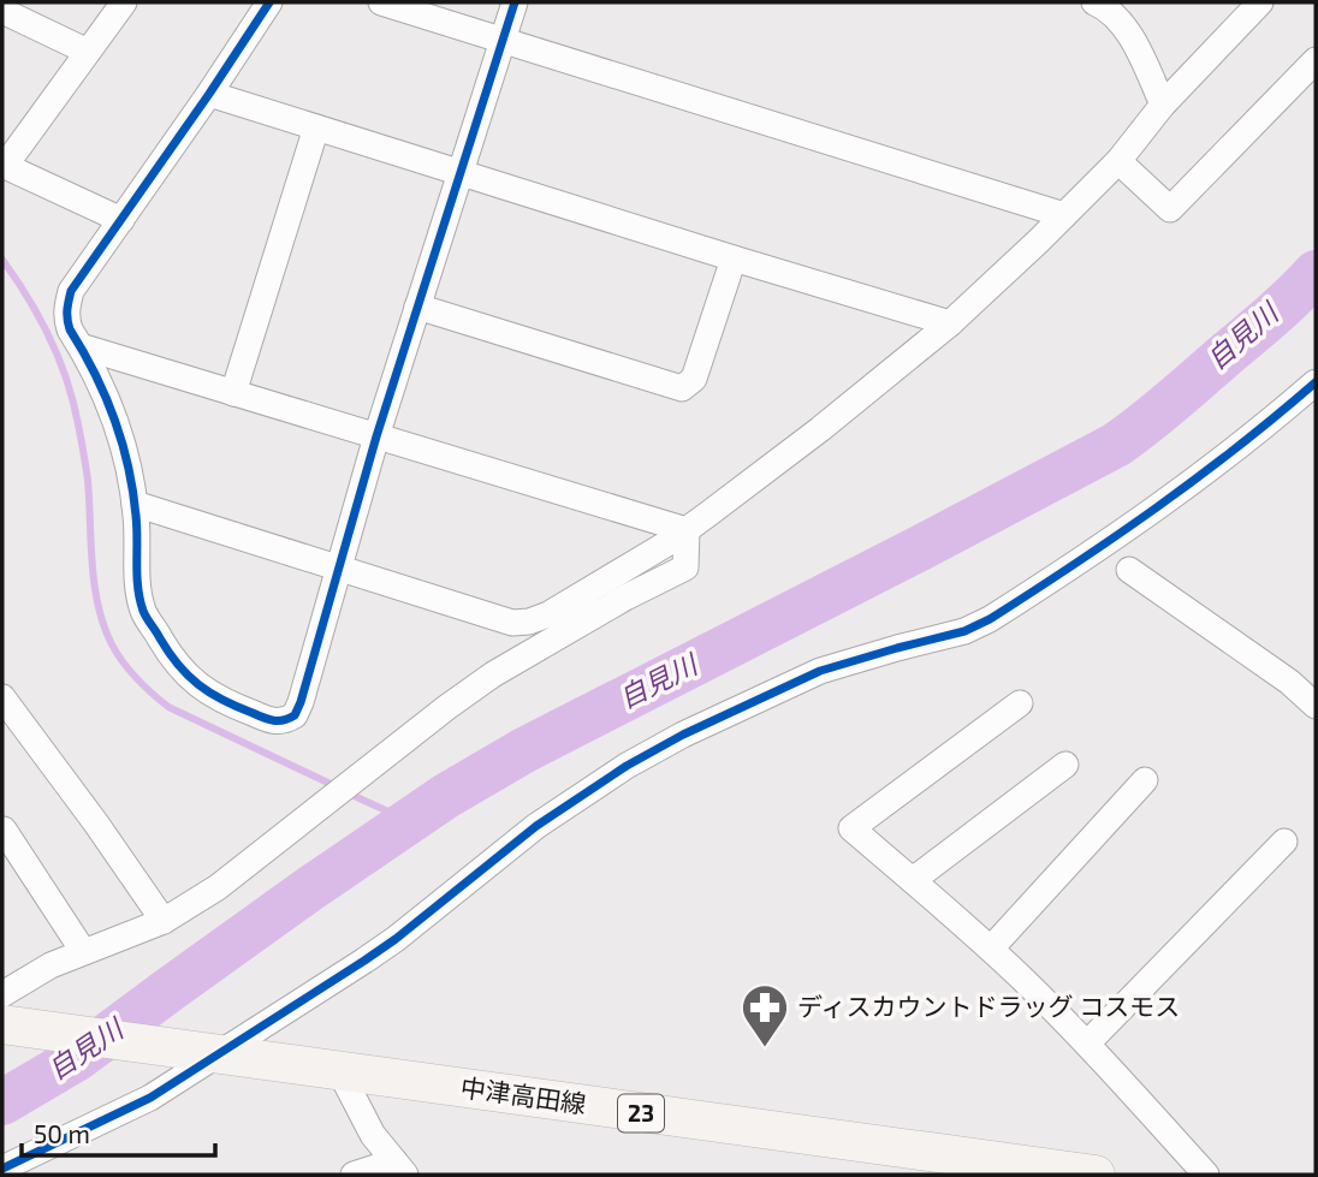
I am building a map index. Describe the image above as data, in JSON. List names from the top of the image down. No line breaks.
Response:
{"streets":{"main road":["中津高田線","23"]},"water":["自見川"],"places":{"pharmacy":["ディスカウントドラッグ コスモス"]},"scale_bar":"50 m"}
